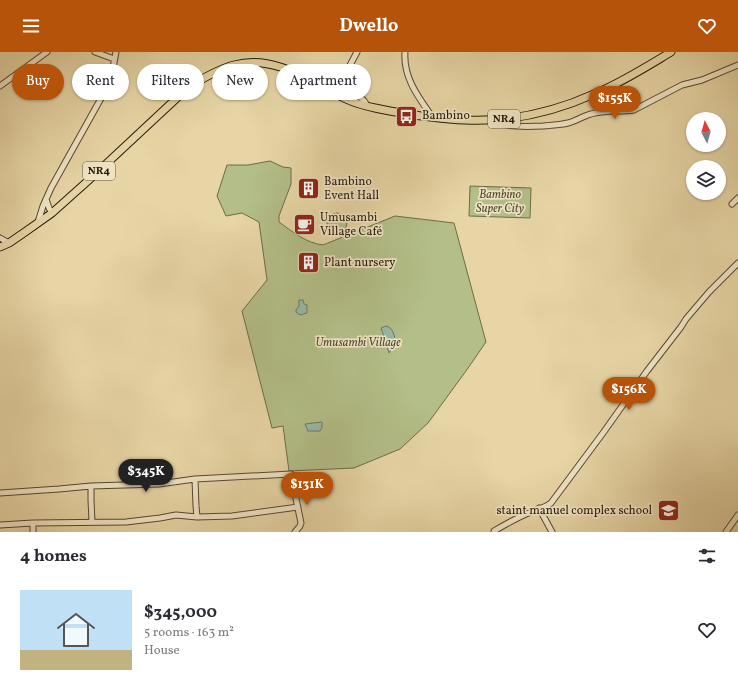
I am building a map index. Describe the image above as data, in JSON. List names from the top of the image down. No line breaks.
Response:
{"streets":{"highway":["NR4"]},"parks":["Bambino Super City","Umusambi Village"],"places":{"bus stop":["Bambino"],"building":["Bambino Event Hall","Plant nursery"],"cafe":["Umusambi Village Café"],"school or university":["staint manuel complex school"]},"north":"top","page":{"header":"Dwello","chip":["Buy","Rent","Filters","New","Apartment"],"price":["$155K","$156K","$345K","$131K"],"heading":"4 homes","list":[{"name":"$345,000","note":"5 rooms · 163 m² · House"}]}}
